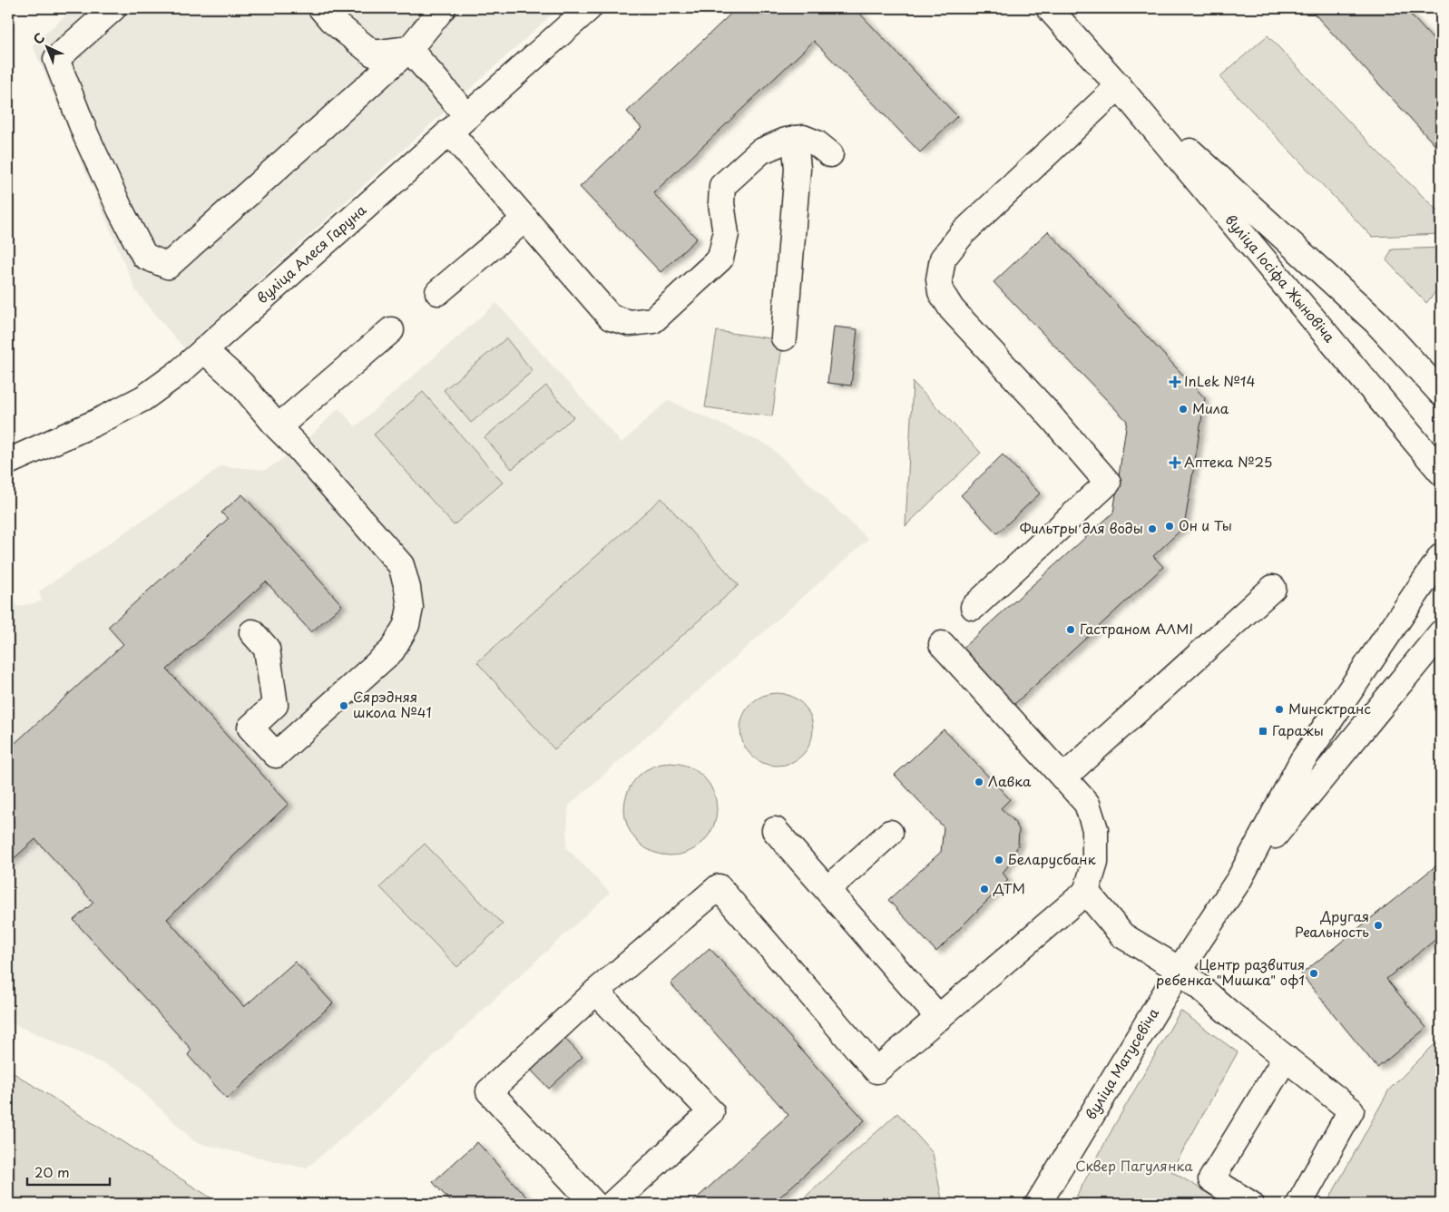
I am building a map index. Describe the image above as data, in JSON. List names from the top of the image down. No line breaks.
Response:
{"streets":{"main road":["вуліца Алеся Гаруна","вуліца Іосіфа Жыновіча","вуліца Матусевіча"]},"parks":["Сквер Пагулянка"],"places":{"health":["InLek №14","Аптека №25"],"other":["Мила","Он и Ты","Фильтры для воды","Гастраном АЛМІ","Сярэдняя школа №41","Минсктранс","Лавка","Беларусбанк","ДТМ","Другая Реальность","Центр развития ребенка \"Мишка\" оф1"],"transit":["Гаражы"]},"scale_bar":"20 m","north":"top left"}
